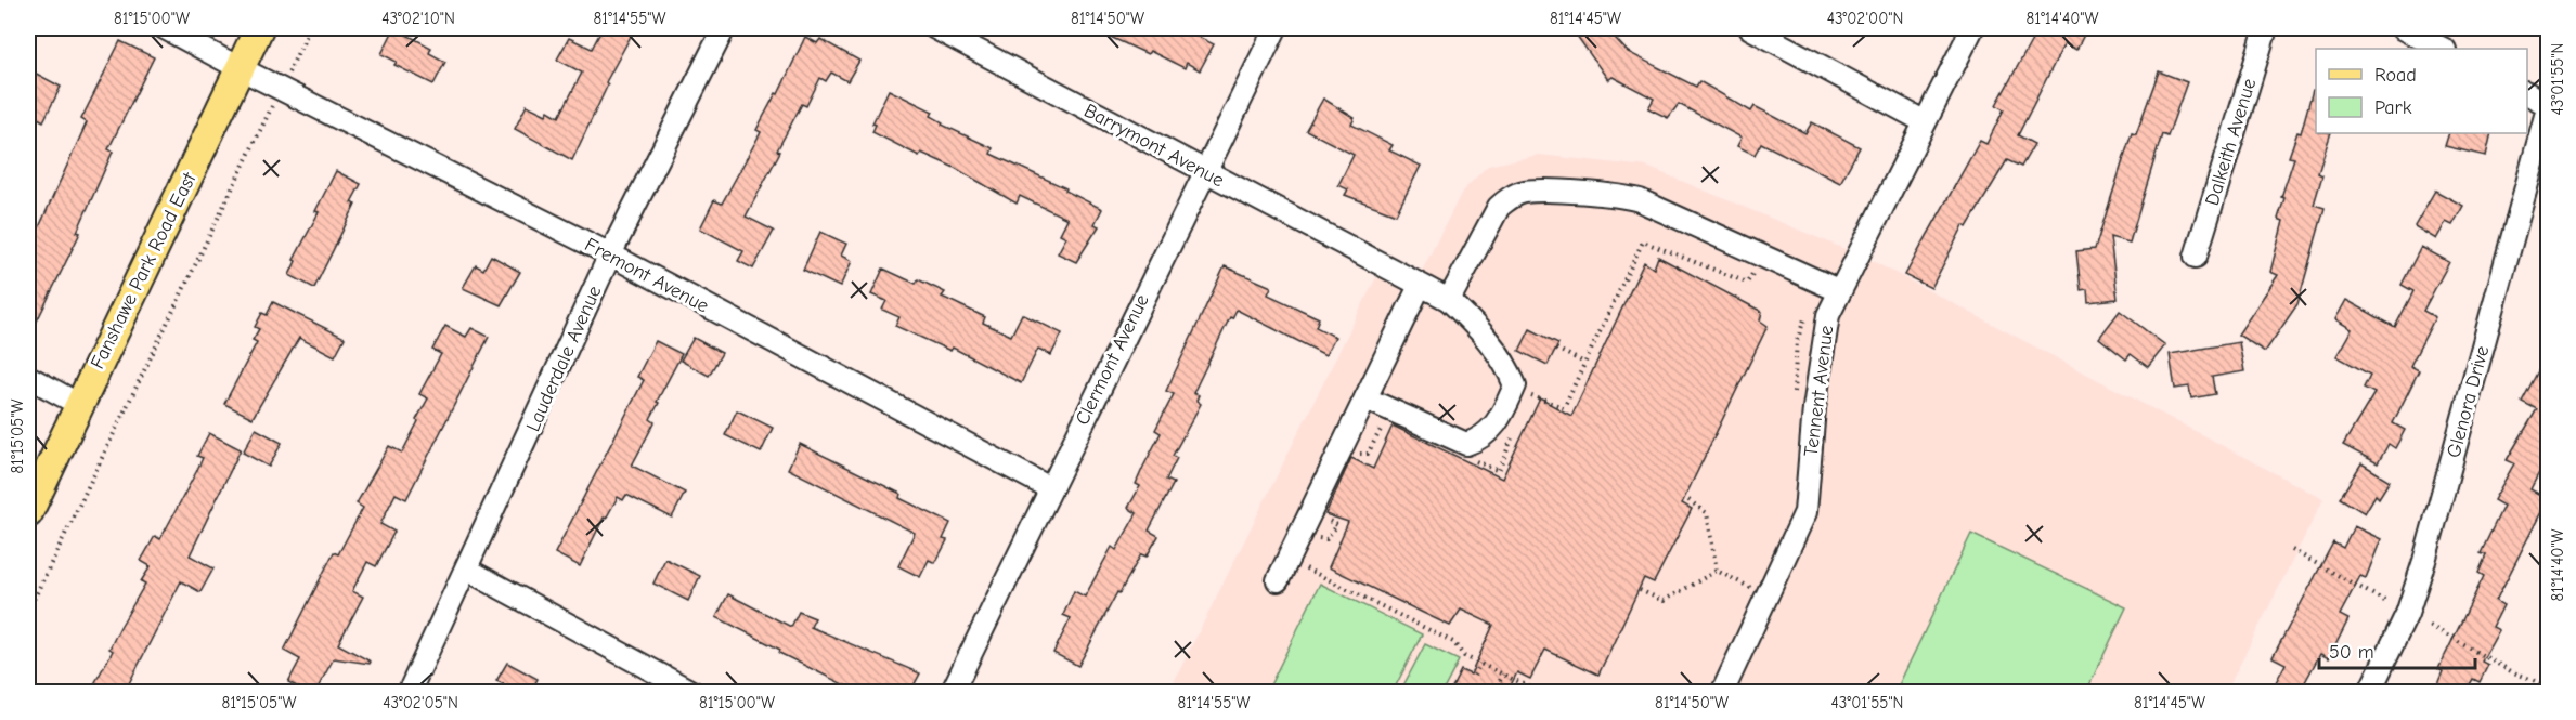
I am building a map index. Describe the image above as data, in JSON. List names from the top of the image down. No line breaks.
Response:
{"streets":{"main road":["Fanshawe Park Road East"],"street":["Dalkeith Avenue","Barrymont Avenue","Fremont Avenue","Lauderdale Avenue","Clermont Avenue","Tennent Avenue","Glenora Drive"]},"crossings":[["Barrymont Avenue","Clermont Avenue"],["Fanshawe Park Road East","Fremont Avenue"],["Fremont Avenue","Lauderdale Avenue"],["Fremont Avenue","Clermont Avenue"]],"legend":["Road","Park"],"scale_bar":"50 m","coordinates":["81°15'00\"W","43°02'10\"N","81°14'55\"W","81°14'50\"W","81°14'45\"W","43°02'00\"N","81°14'40\"W","43°01'55\"N","81°15'05\"W","43°02'05\"N"]}
